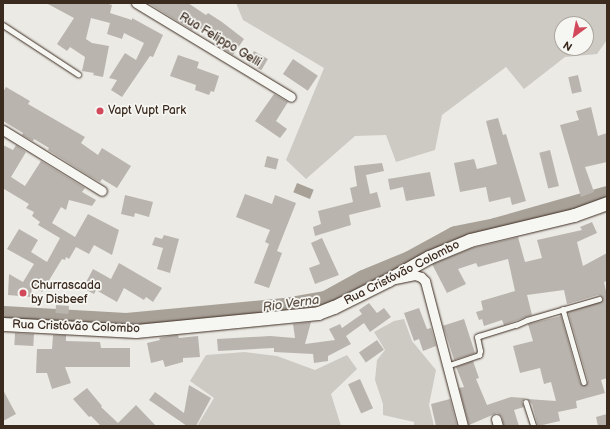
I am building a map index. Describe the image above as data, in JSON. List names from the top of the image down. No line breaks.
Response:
{"streets":{"main road":["Rua Cristóvão Colombo"],"street":["Rua Felippo Gelli"]},"water":["Rio Verna"],"places":["Vapt Vupt Park","Churrascada by Disbeef"],"north":"bottom left"}
